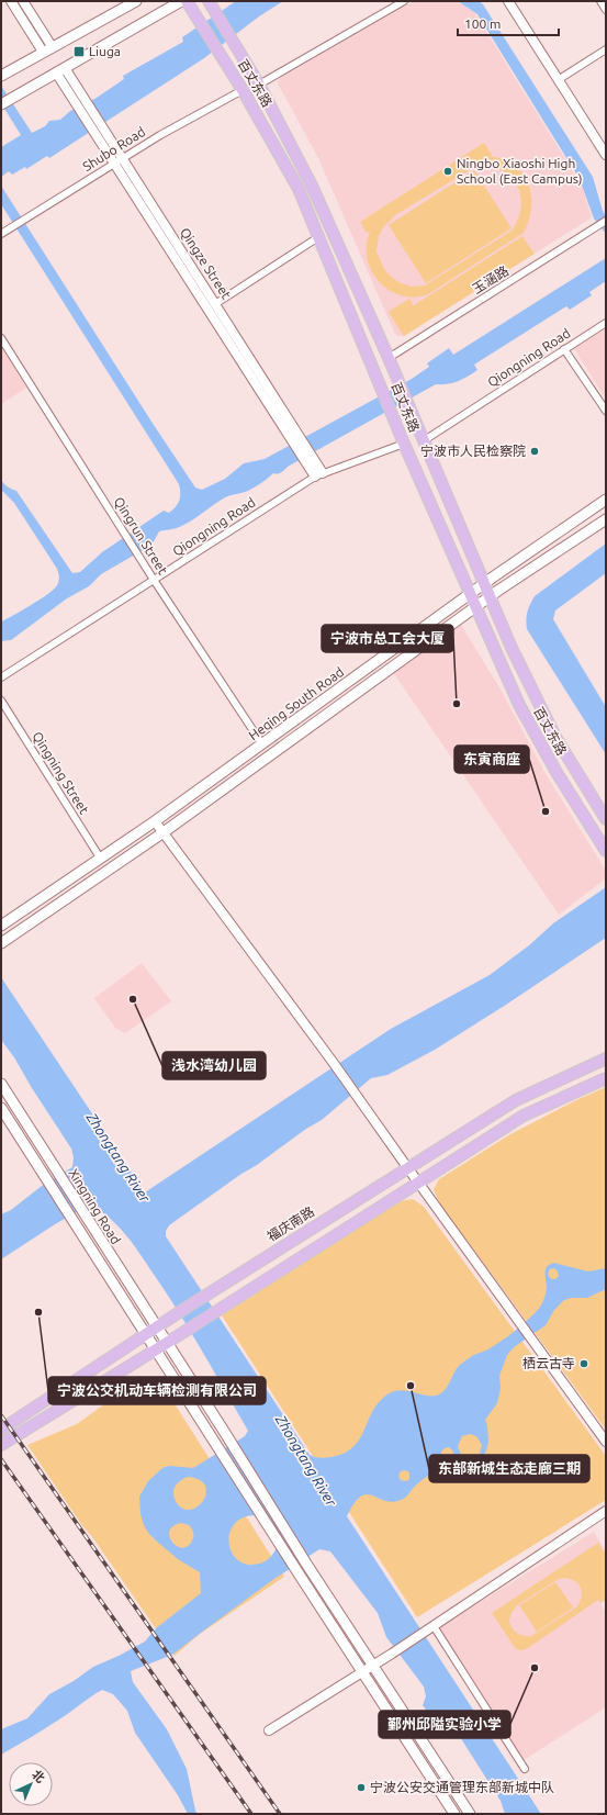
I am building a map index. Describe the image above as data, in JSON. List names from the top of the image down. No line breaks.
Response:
{"streets":{"main road":["百丈东路","Heqing South Road","Xingning Road","福庆南路"],"street":["Shubo Road","Qingze Street","玉涵路","Qiongning Road","Qingrun Street","Qingning Street"]},"crossings":[["百丈东路","Shubo Road"],["百丈东路","玉涵路"],["百丈东路","Qiongning Road"],["百丈东路","Heqing South Road"],["Shubo Road","Qingze Street"],["Qingze Street","Qiongning Road"],["Qiongning Road","Qingrun Street"],["Qingrun Street","Heqing South Road"],["Heqing South Road","Qingning Street"],["Xingning Road","福庆南路"]],"water":["Zhongtang River"],"places":{"transit":["Liuga"],"other":["Ningbo Xiaoshi High School (East Campus)","宁波市人民检察院","宁波市总工会大厦","东寅商座","浅水湾幼儿园","宁波公交机动车辆检测有限公司","栖云古寺","东部新城生态走廊三期","鄞州邱隘实验小学","宁波公安交通管理东部新城中队"]},"scale_bar":"100 m","north":"top right"}
